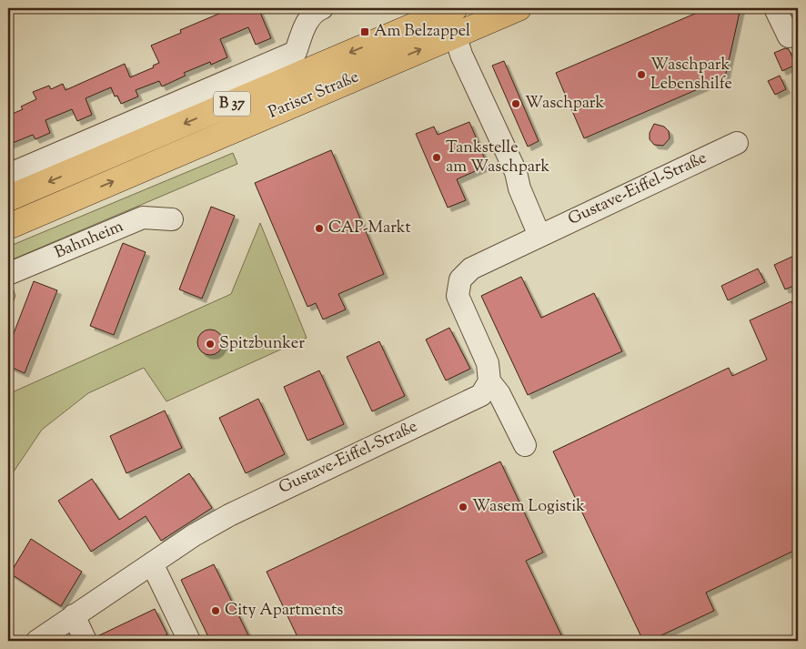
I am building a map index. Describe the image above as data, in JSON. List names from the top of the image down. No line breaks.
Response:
{"streets":{"main road":["Pariser Straße","B 37"],"street":["Gustave-Eiffel-Straße","Bahnheim"]},"places":{"transit":["Am Belzappel"],"other":["Waschpark Lebenshilfe","Waschpark","Tankstelle am Waschpark","CAP-Markt","Spitzbunker","Wasem Logistik","City Apartments"]}}
